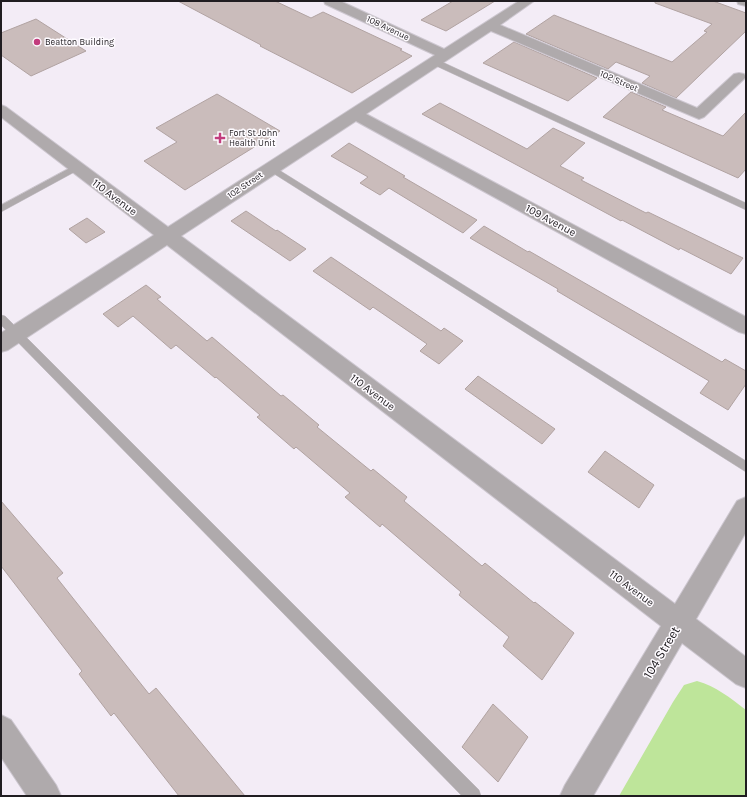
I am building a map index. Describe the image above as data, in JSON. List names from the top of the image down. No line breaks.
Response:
{"streets":{"street":["108 Avenue","102 Street","110 Avenue","109 Avenue","104 Street"]},"crossings":[["108 Avenue","102 Street"],["102 Street","110 Avenue"],["102 Street","109 Avenue"],["110 Avenue","104 Street"]],"places":{"other":["Beatton Building"],"health":["Fort St John Health Unit"]}}
